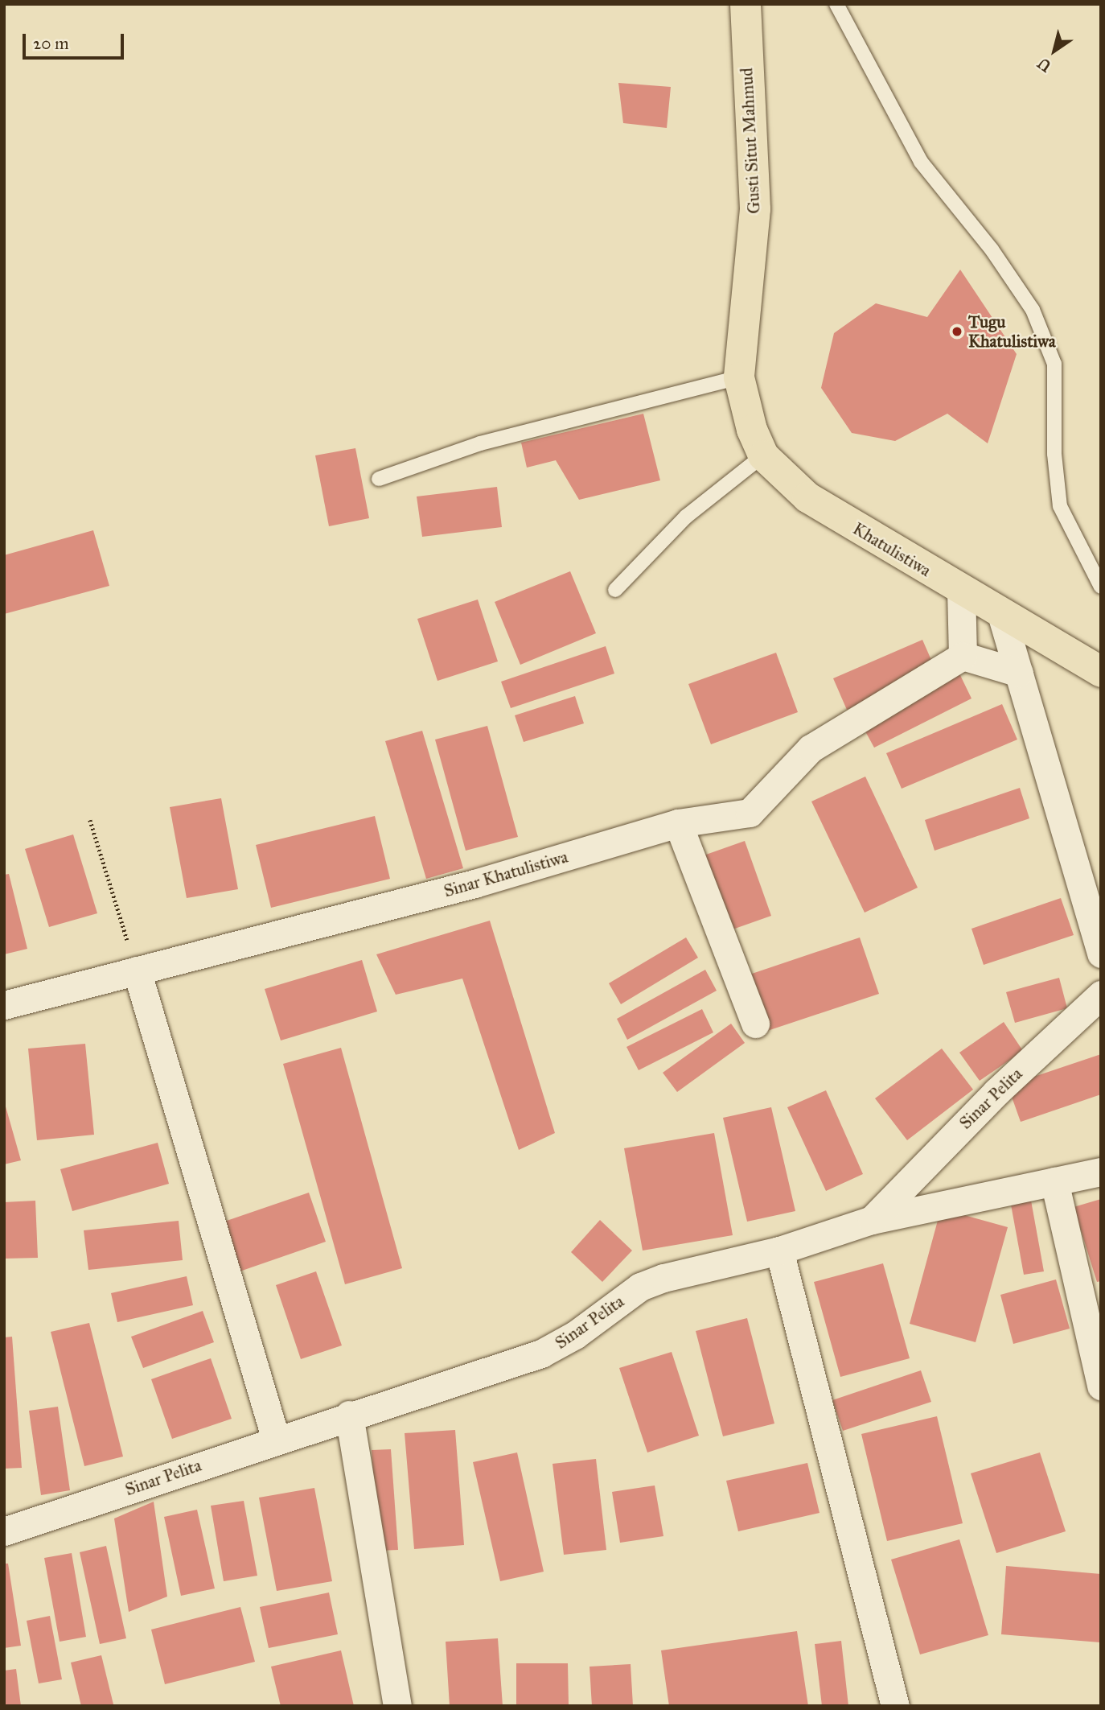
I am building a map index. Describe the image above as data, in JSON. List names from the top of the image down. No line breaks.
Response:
{"streets":{"highway":["Gusti Situt Mahmud","Khatulistiwa"],"street":["Sinar Khatulistiwa","Sinar Pelita"]},"crossings":[["Gusti Situt Mahmud","Khatulistiwa"]],"places":["Tugu Khatulistiwa"],"scale_bar":"20 m","north":"bottom left"}
